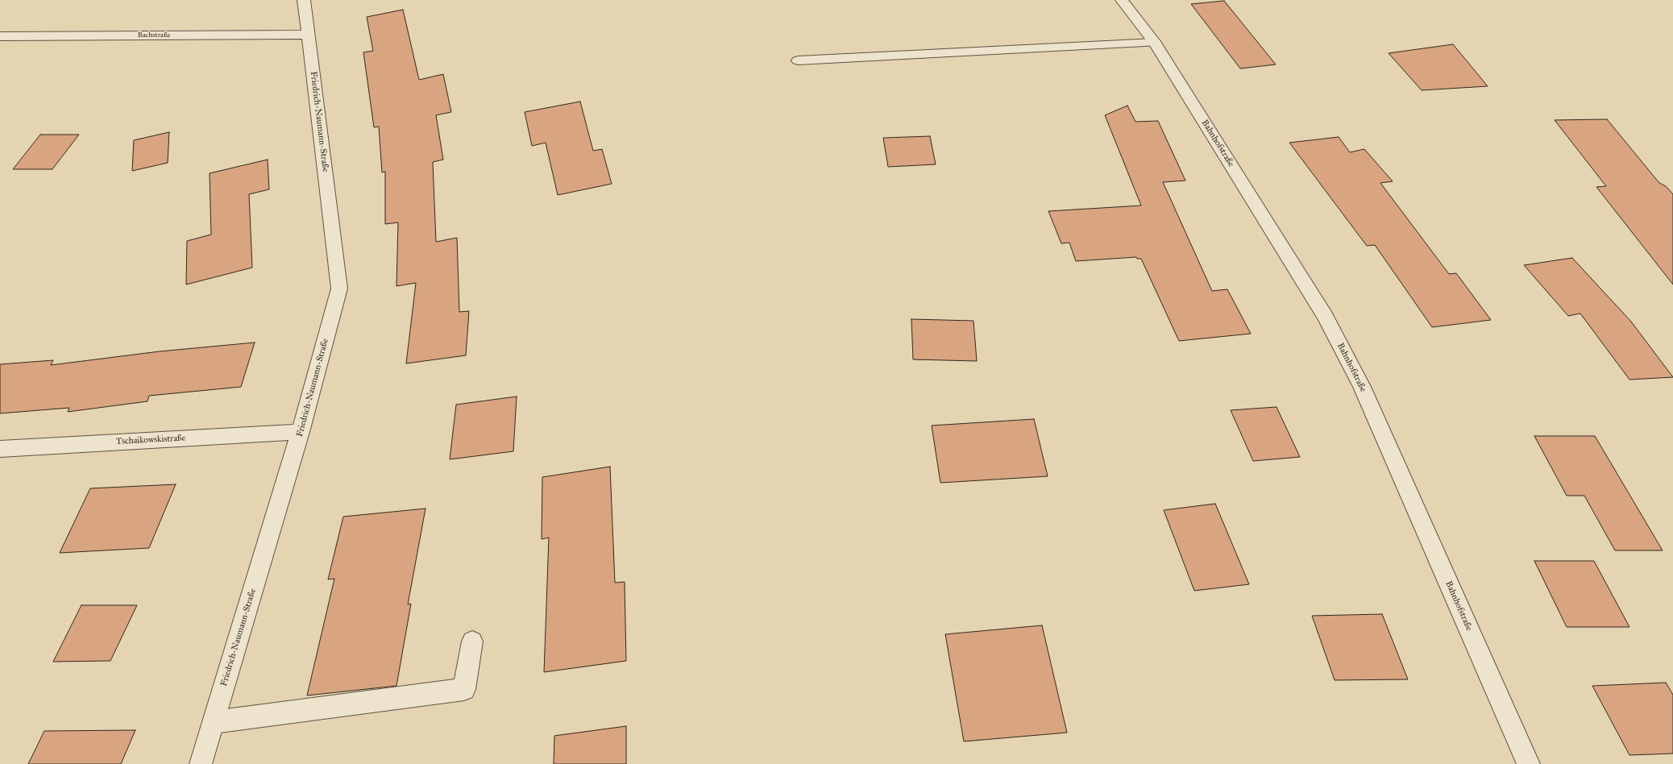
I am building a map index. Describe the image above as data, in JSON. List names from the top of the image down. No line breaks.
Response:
{"streets":{"street":["Bachstraße","Friedrich-Naumann-Straße","Bahnhofstraße","Tschaikowskistraße"]},"crossings":[["Bachstraße","Friedrich-Naumann-Straße"],["Friedrich-Naumann-Straße","Tschaikowskistraße"]]}
